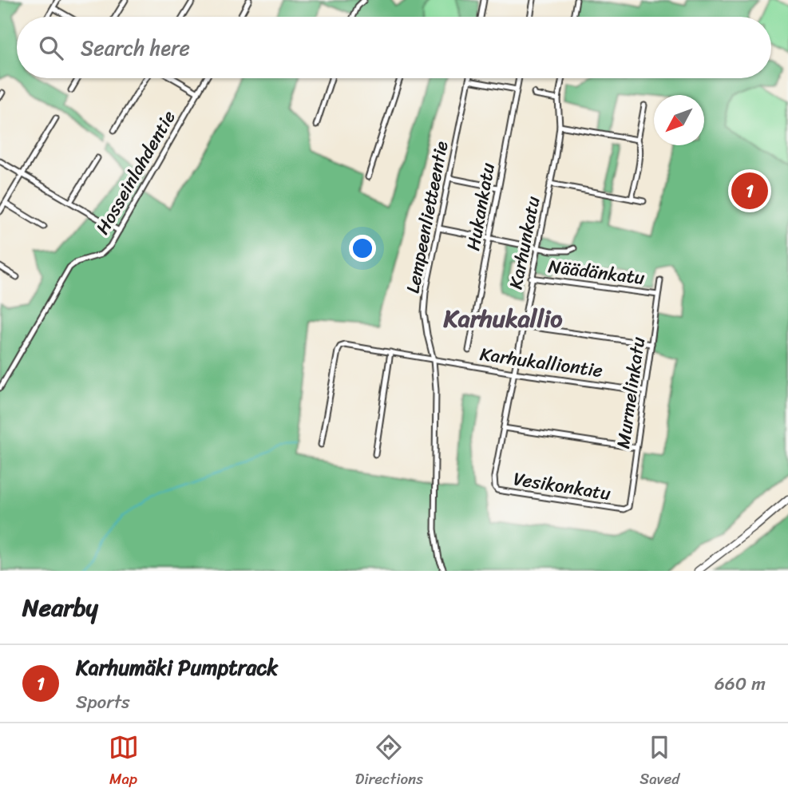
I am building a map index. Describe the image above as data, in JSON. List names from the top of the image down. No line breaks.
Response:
{"streets":{"street":["Hosseinlahdentie","Hukankatu","Lempeenlietteentie","Karhunkatu","Näädänkatu","Karhukalliontie","Murmelinkatu","Vesikonkatu"]},"crossings":[["Lempeenlietteentie","Karhukalliontie"],["Karhunkatu","Näädänkatu"],["Karhunkatu","Karhukalliontie"],["Karhunkatu","Vesikonkatu"],["Näädänkatu","Murmelinkatu"],["Karhukalliontie","Murmelinkatu"],["Murmelinkatu","Vesikonkatu"]],"districts":["Karhukallio"],"north":"bottom left","page":{"search":"Search here","pins":"1","heading":"Nearby","list":[{"mark":"1","name":"Karhumäki Pumptrack","note":"Sports","value":"660 m"}],"nav":["Map","Directions","Saved"]}}
